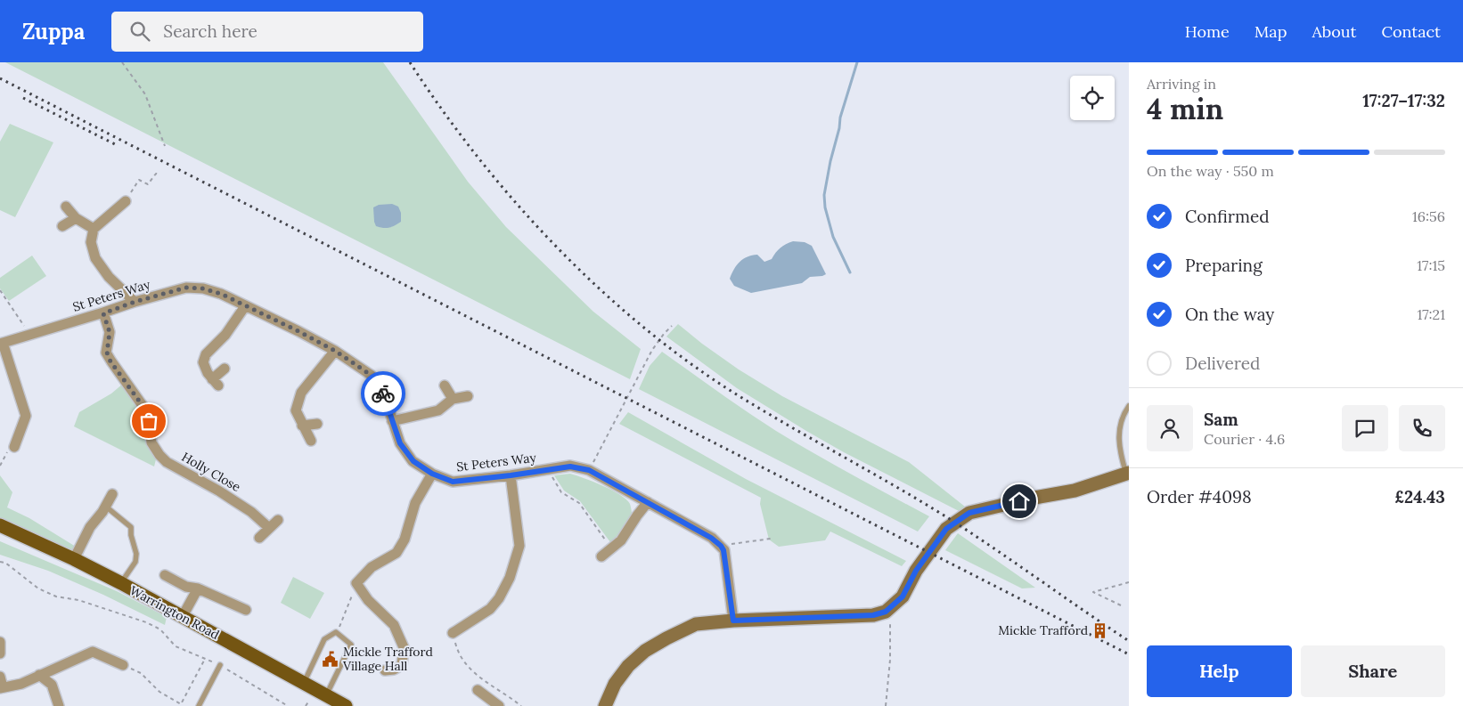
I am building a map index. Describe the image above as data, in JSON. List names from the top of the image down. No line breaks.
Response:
{"streets":{"main road":["Warrington Road"],"street":["St Peters Way","Holly Close"]},"crossings":[["St Peters Way","Holly Close"]],"places":{"building":["Mickle Trafford"],"public building":["Mickle Trafford Village Hall"]},"page":{"header":"Zuppa","search":"Search here","nav":["Home","Map","About","Contact"],"heading":["4 min","Arriving in","17:27–17:32"],"panel":["Sam","Courier · 4.6","Order #4098","£24.43"],"bar":"On the way · 550 m","list":[["Confirmed","16:56"],["Preparing","17:15"],["On the way","17:21"],"Delivered"],"buttons":["Help","Share"]}}
